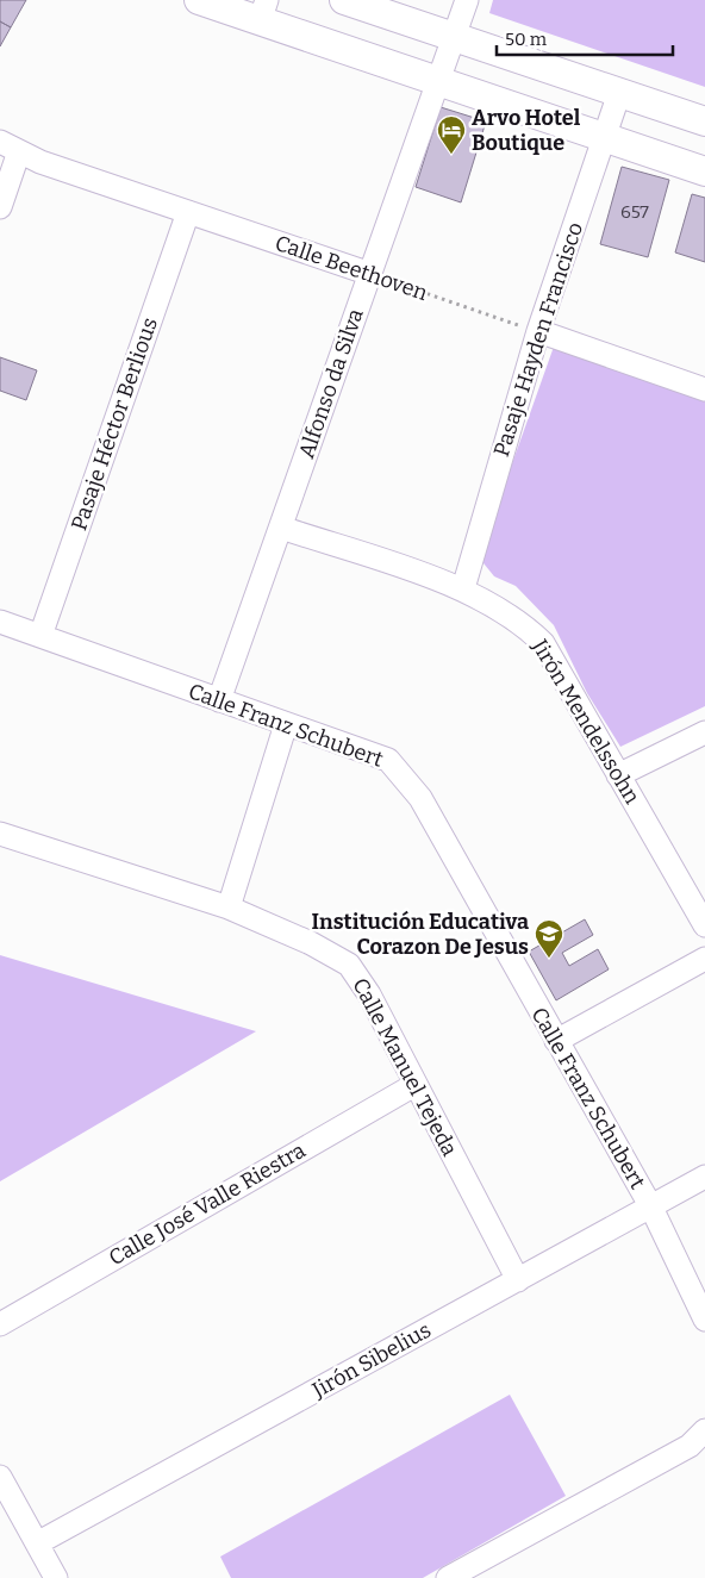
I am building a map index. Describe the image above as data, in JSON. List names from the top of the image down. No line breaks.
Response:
{"streets":{"street":["Calle Beethoven","Pasaje Hayden Francisco","Alfonso da Silva","Pasaje Héctor Berlious","Jirón Mendelssohn","Calle Franz Schubert","Calle Manuel Tejeda","Calle José Valle Riestra","Jirón Sibelius"]},"crossings":[["Calle Beethoven","Pasaje Hayden Francisco"],["Calle Beethoven","Alfonso da Silva"],["Calle Beethoven","Pasaje Héctor Berlious"],["Pasaje Hayden Francisco","Jirón Mendelssohn"],["Alfonso da Silva","Jirón Mendelssohn"],["Alfonso da Silva","Calle Franz Schubert"],["Pasaje Héctor Berlious","Calle Franz Schubert"],["Calle Franz Schubert","Jirón Sibelius"],["Calle Manuel Tejeda","Calle José Valle Riestra"],["Calle Manuel Tejeda","Jirón Sibelius"]],"places":{"hotel":["Arvo Hotel Boutique"],"school or university":["Institución Educativa Corazon De Jesus"]},"house_numbers":["657"],"scale_bar":"50 m"}
